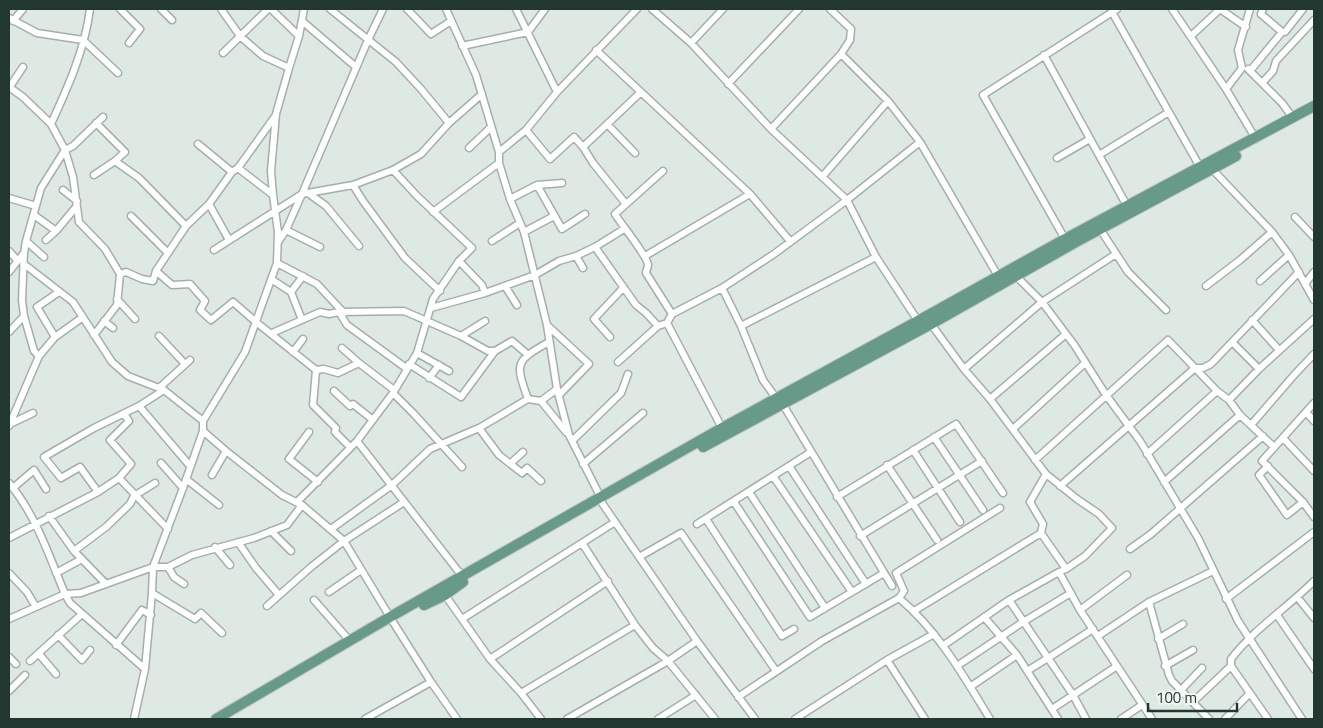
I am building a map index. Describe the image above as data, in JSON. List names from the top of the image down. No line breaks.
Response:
{"scale_bar":"100 m"}
